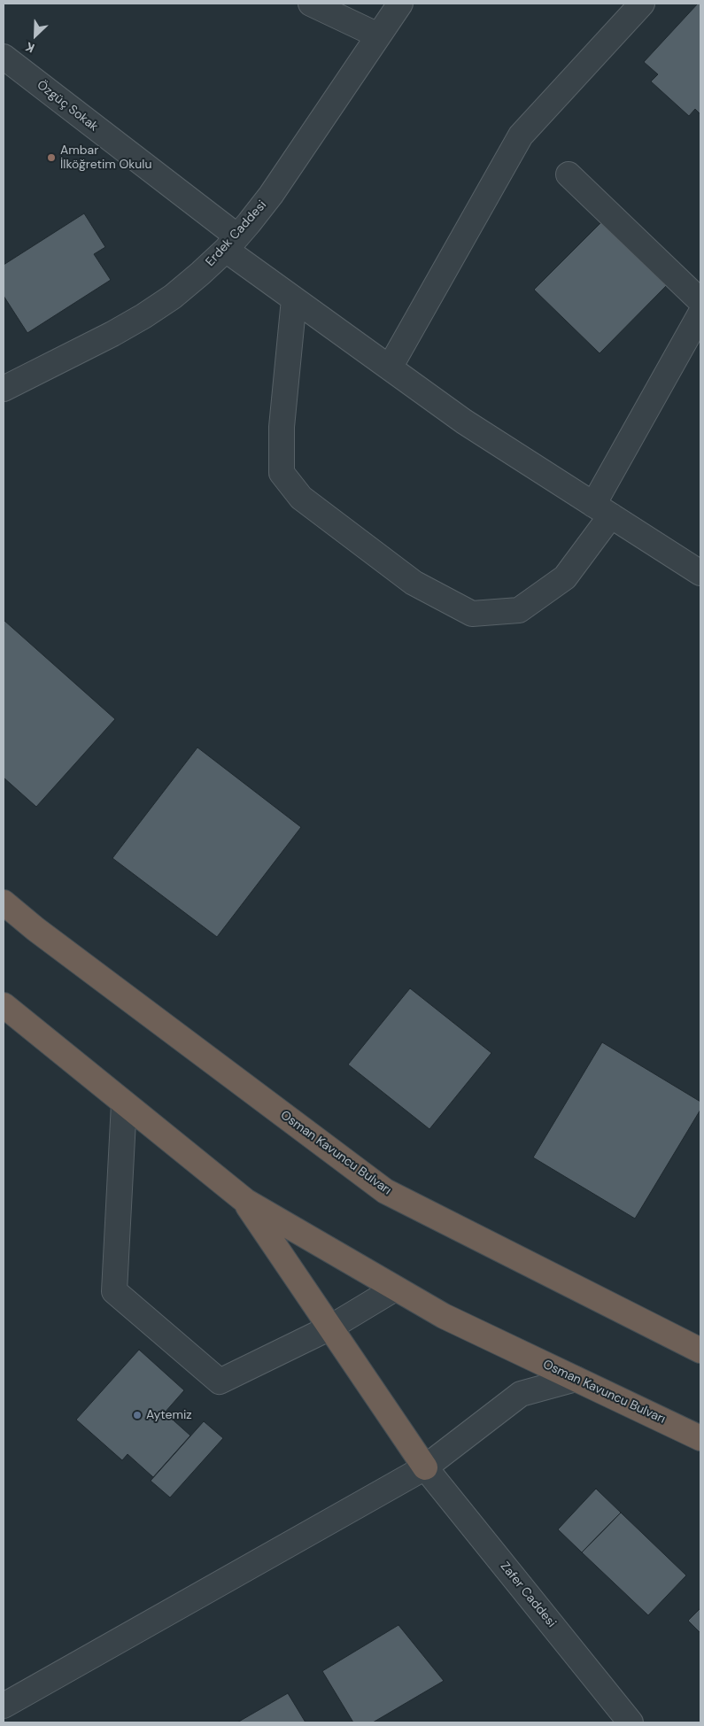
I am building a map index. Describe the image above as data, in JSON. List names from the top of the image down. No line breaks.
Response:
{"streets":{"highway":["Osman Kavuncu Bulvarı"],"street":["Özgüç Sokak","Erdek Caddesi","Zafer Caddesi"]},"crossings":[["Özgüç Sokak","Erdek Caddesi"]],"places":["Ambar İlköğretim Okulu","Aytemiz"],"north":"bottom left"}
